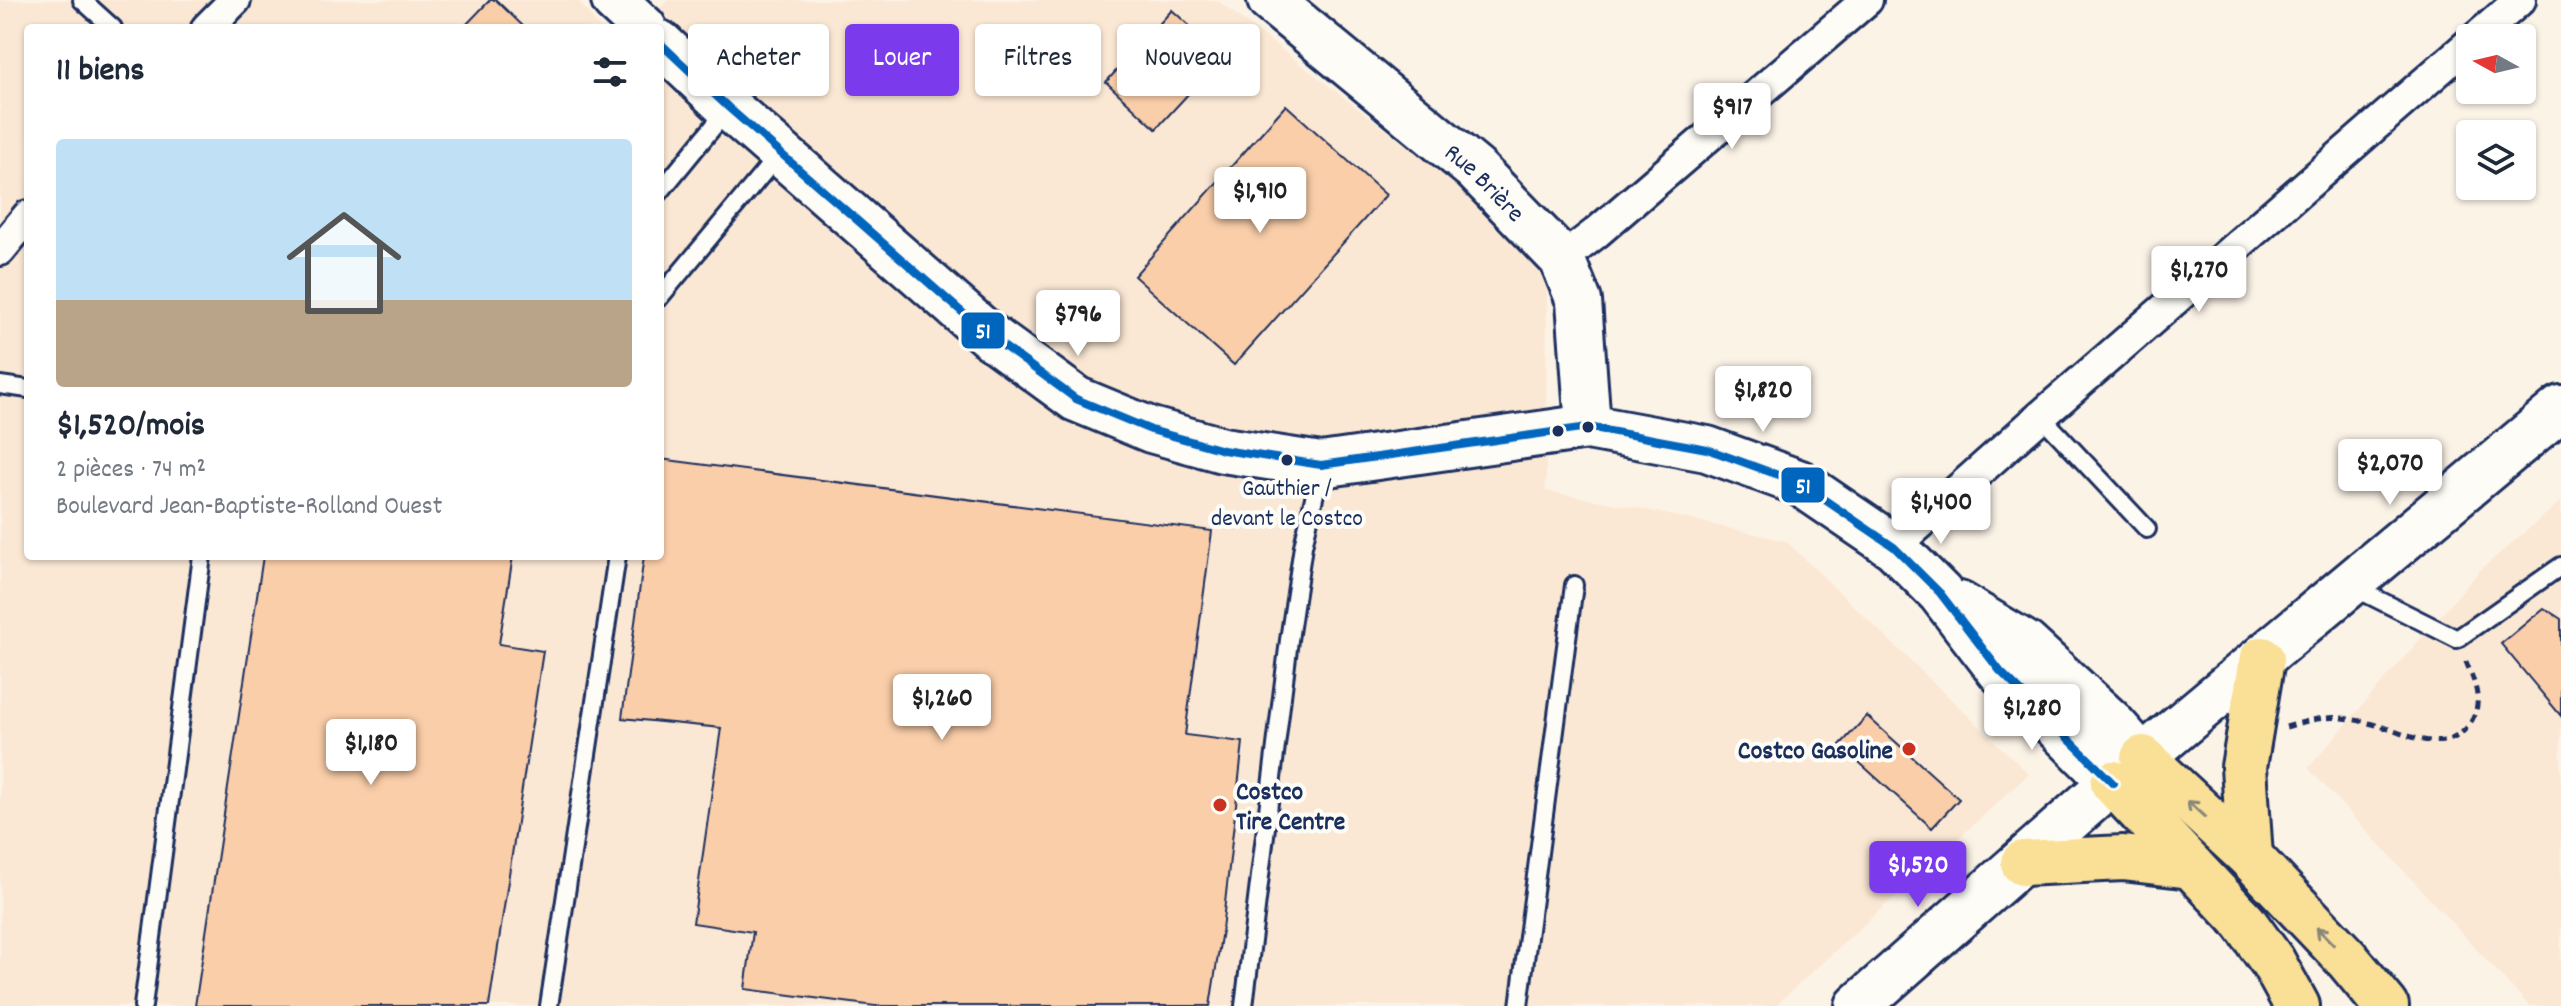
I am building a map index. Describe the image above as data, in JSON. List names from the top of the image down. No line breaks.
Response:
{"streets":{"street":["Rue Brière"]},"places":["Gauthier / devant le Costco","Costco Gasoline","Costco Tire Centre"],"lines":["transit line 51"],"north":"left","page":{"chip":["Acheter","Louer","Filtres","Nouveau"],"heading":"11 biens","price":["$917","$1,910","$1,270","$796","$1,820","$2,070","$1,400","$1,260","$1,280","$1,180","$1,520"],"list":[{"name":"$1,520/mois","note":"2 pièces · 74 m² · Boulevard Jean-Baptiste-Rolland Ouest"}]}}
